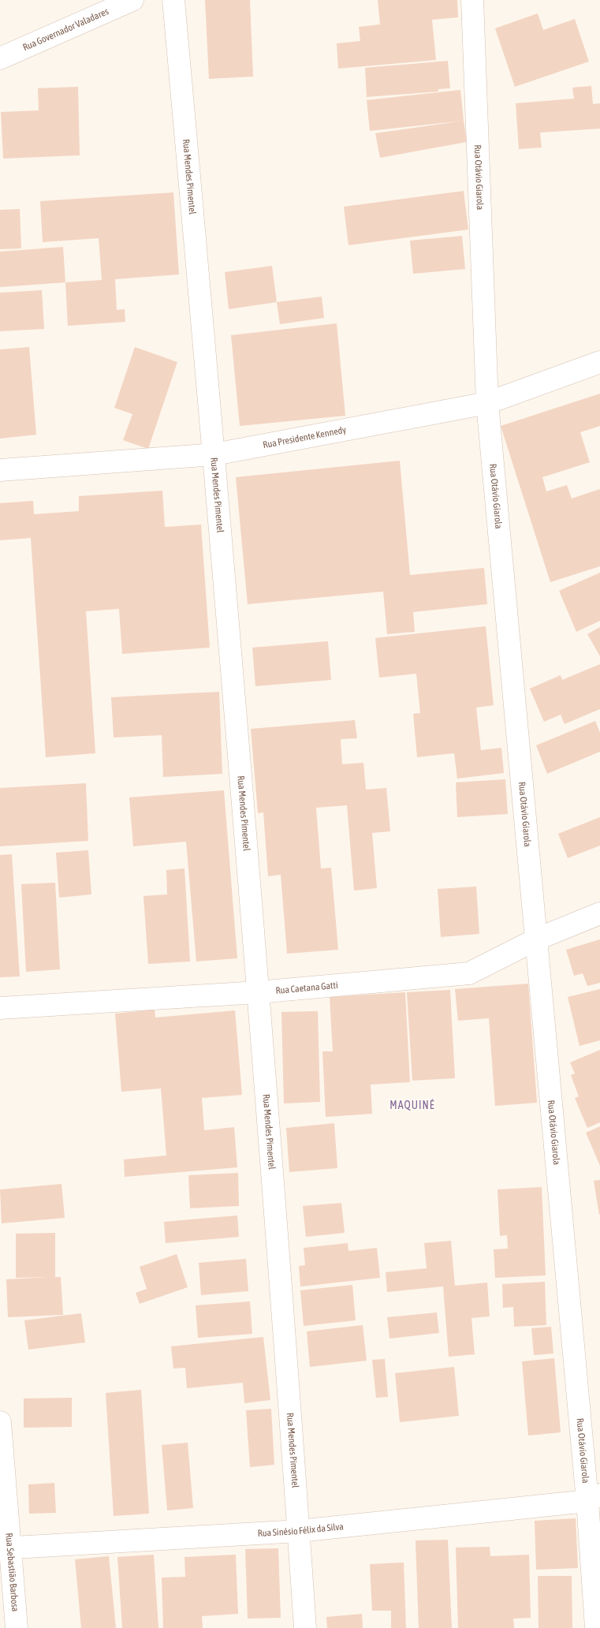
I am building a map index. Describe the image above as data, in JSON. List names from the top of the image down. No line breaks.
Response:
{"streets":{"street":["Rua Governador Valadares","Rua Mendes Pimentel","Rua Otávio Giarola","Rua Presidente Kennedy","Rua Caetana Gatti","Rua Sinésio Félix da Silva","Rua Sebastião Barbosa"]},"crossings":[["Rua Mendes Pimentel","Rua Presidente Kennedy"],["Rua Mendes Pimentel","Rua Caetana Gatti"],["Rua Mendes Pimentel","Rua Sinésio Félix da Silva"],["Rua Otávio Giarola","Rua Presidente Kennedy"],["Rua Otávio Giarola","Rua Caetana Gatti"],["Rua Otávio Giarola","Rua Sinésio Félix da Silva"],["Rua Sinésio Félix da Silva","Rua Sebastião Barbosa"]],"districts":["MAQUINÉ"]}
